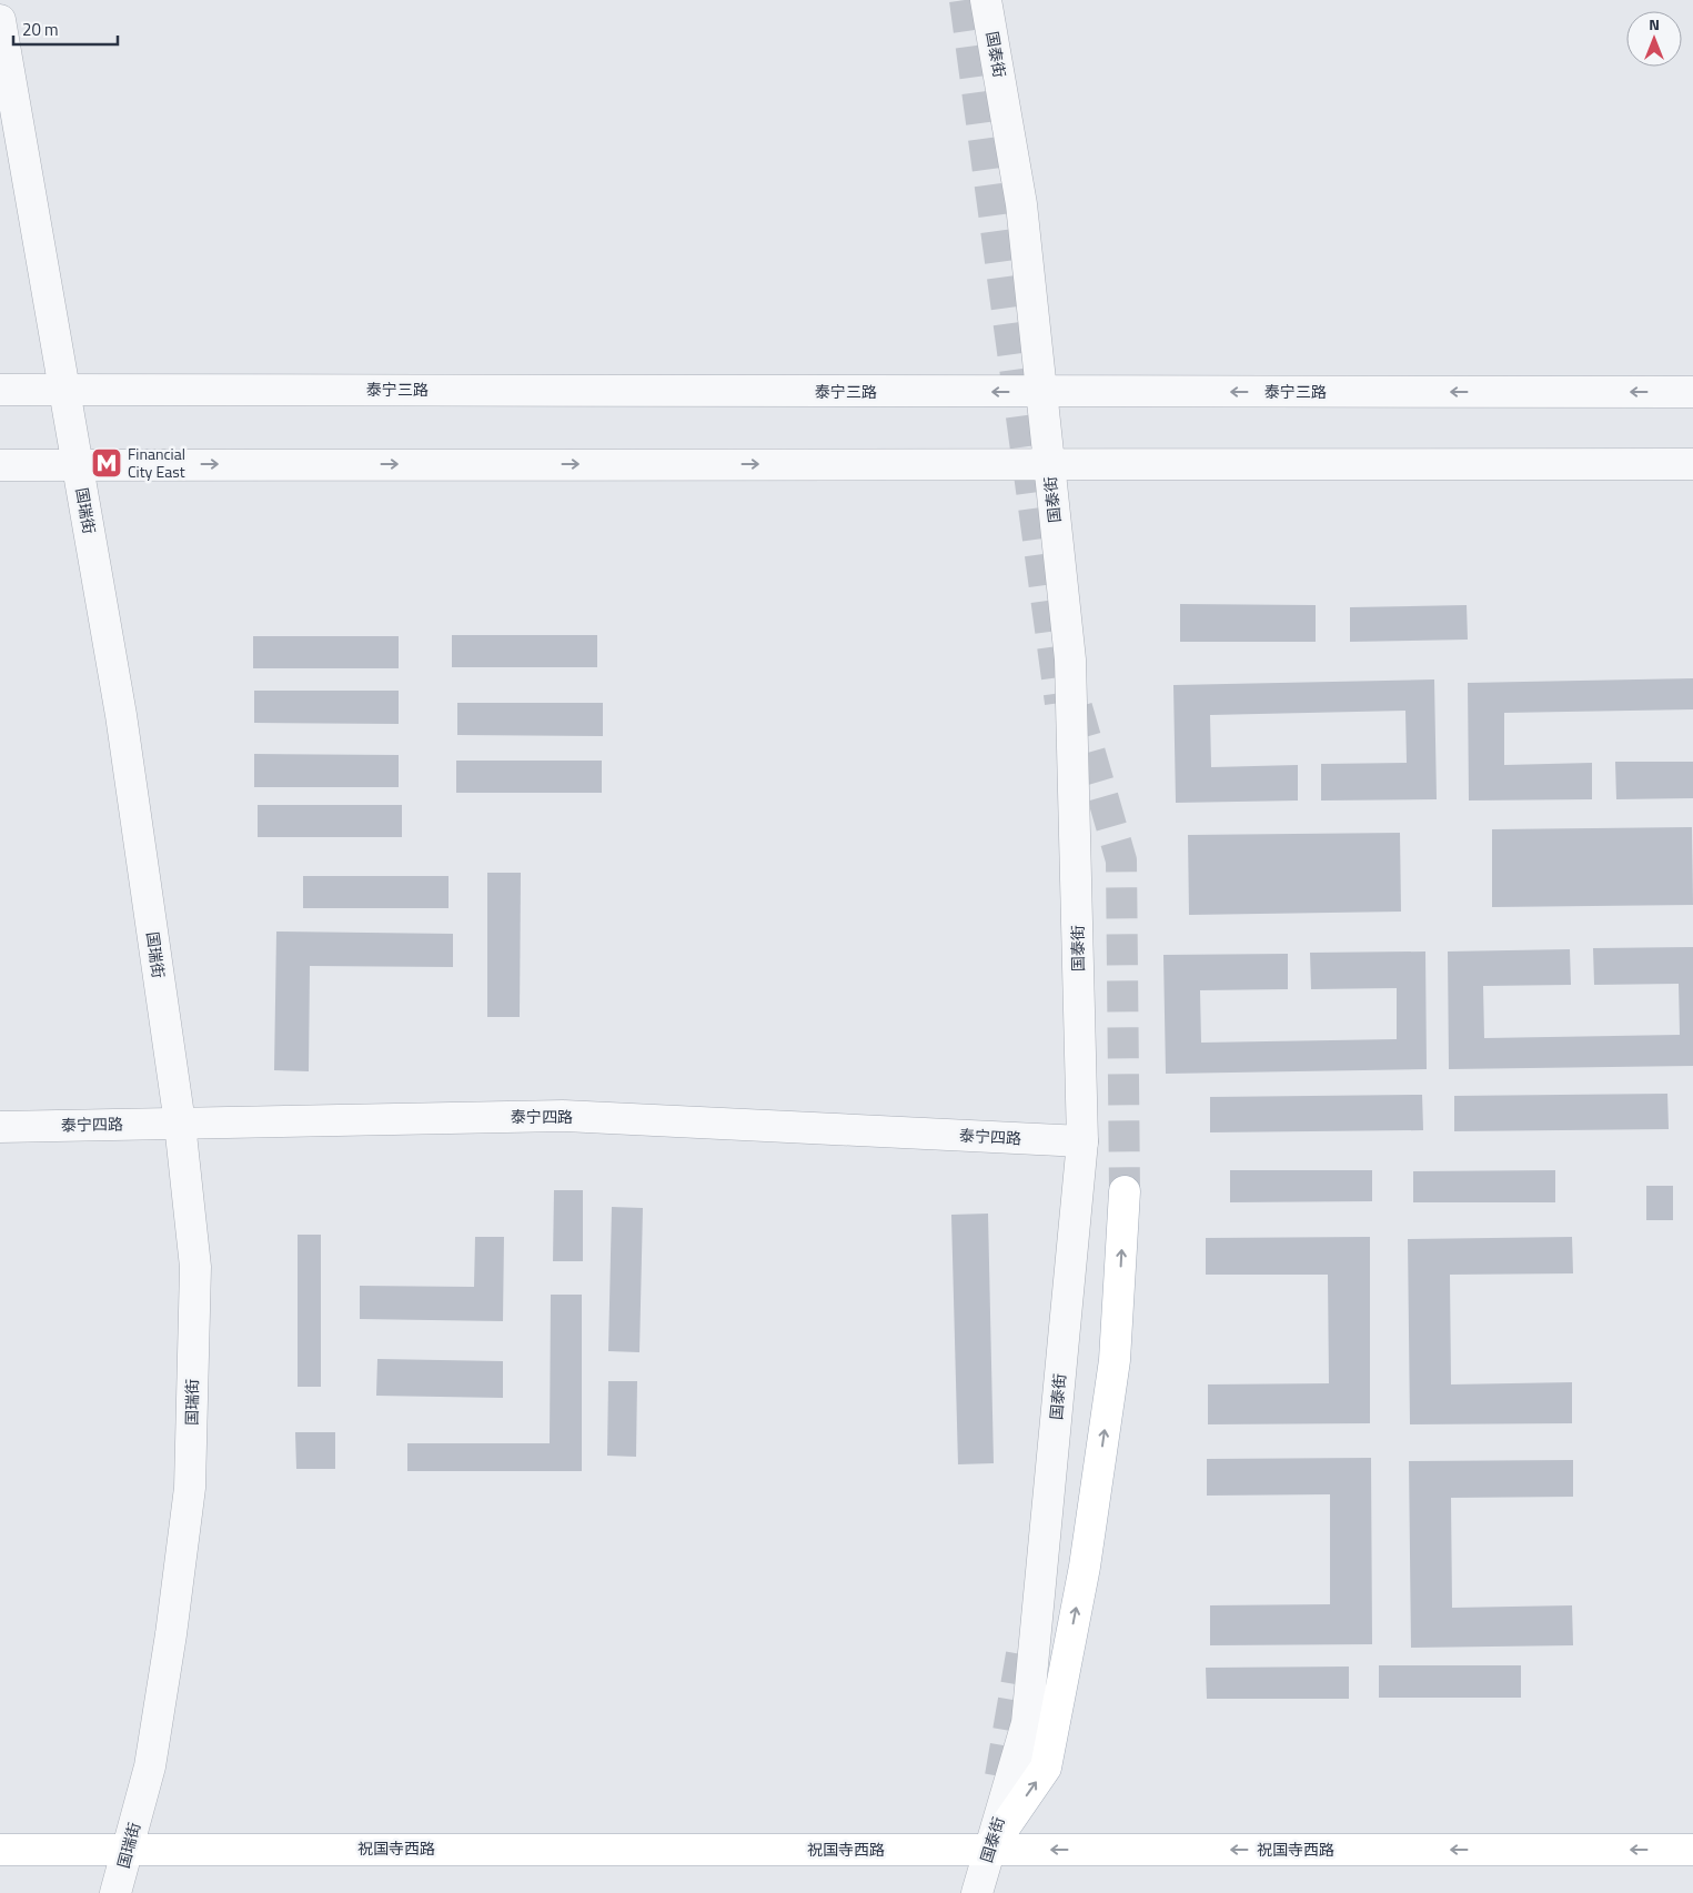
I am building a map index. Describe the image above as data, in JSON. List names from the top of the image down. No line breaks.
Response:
{"streets":{"main road":["祝国寺西路"],"street":["国泰街","泰宁三路","国瑞街","泰宁四路"]},"crossings":[["国泰街","泰宁三路"],["国泰街","泰宁四路"],["国泰街","祝国寺西路"],["泰宁三路","国瑞街"],["国瑞街","泰宁四路"],["国瑞街","祝国寺西路"]],"one_way":["祝国寺西路"],"places":{"metro station":["Financial City East"]},"scale_bar":"20 m","north":"top"}
